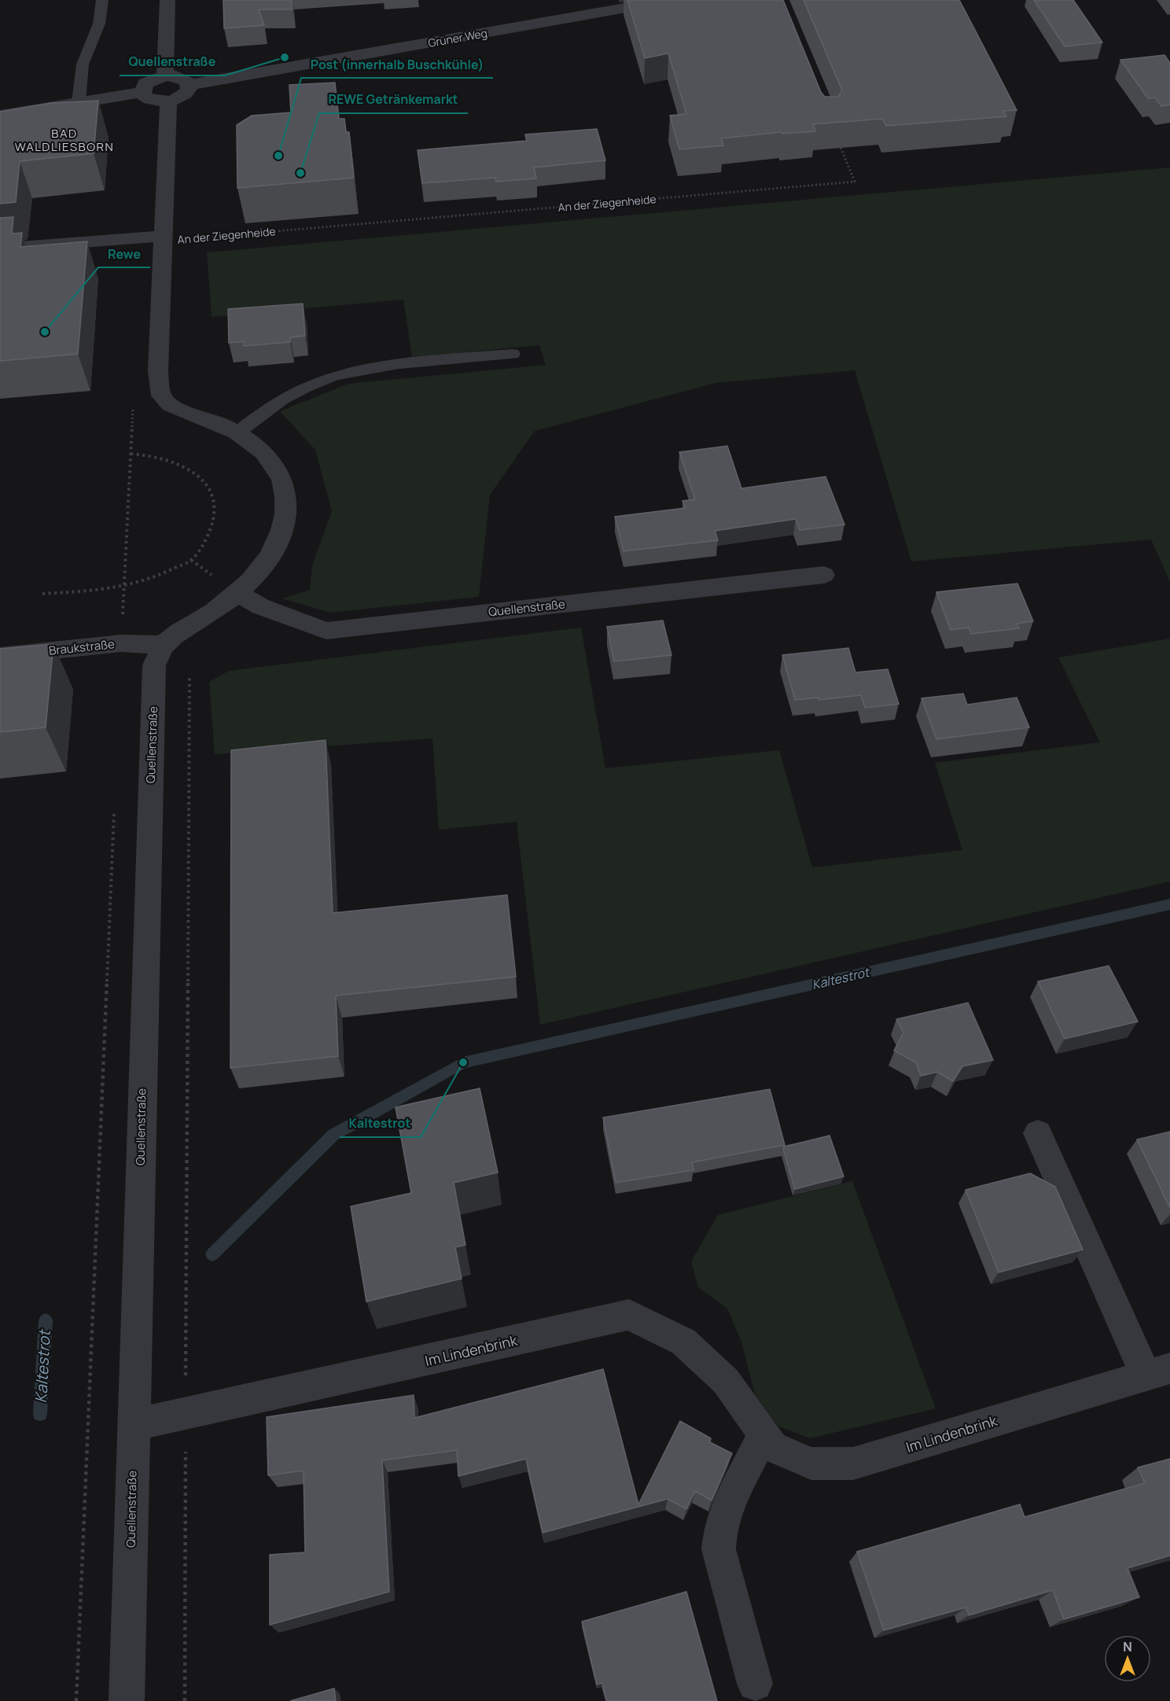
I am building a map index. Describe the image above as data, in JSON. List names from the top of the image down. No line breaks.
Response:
{"streets":{"street":["Grüner Weg","Quellenstraße","Braukstraße","Im Lindenbrink"],"path":["An der Ziegenheide"]},"crossings":[["Quellenstraße","Braukstraße"],["Quellenstraße","Im Lindenbrink"]],"districts":["BAD WALDLIESBORN"],"water":["Kaltestrot"],"places":["Quellenstraße","Post (innerhalb Buschkühle)","REWE Getränkemarkt","Rewe","Kaltestrot"],"north":"top"}
